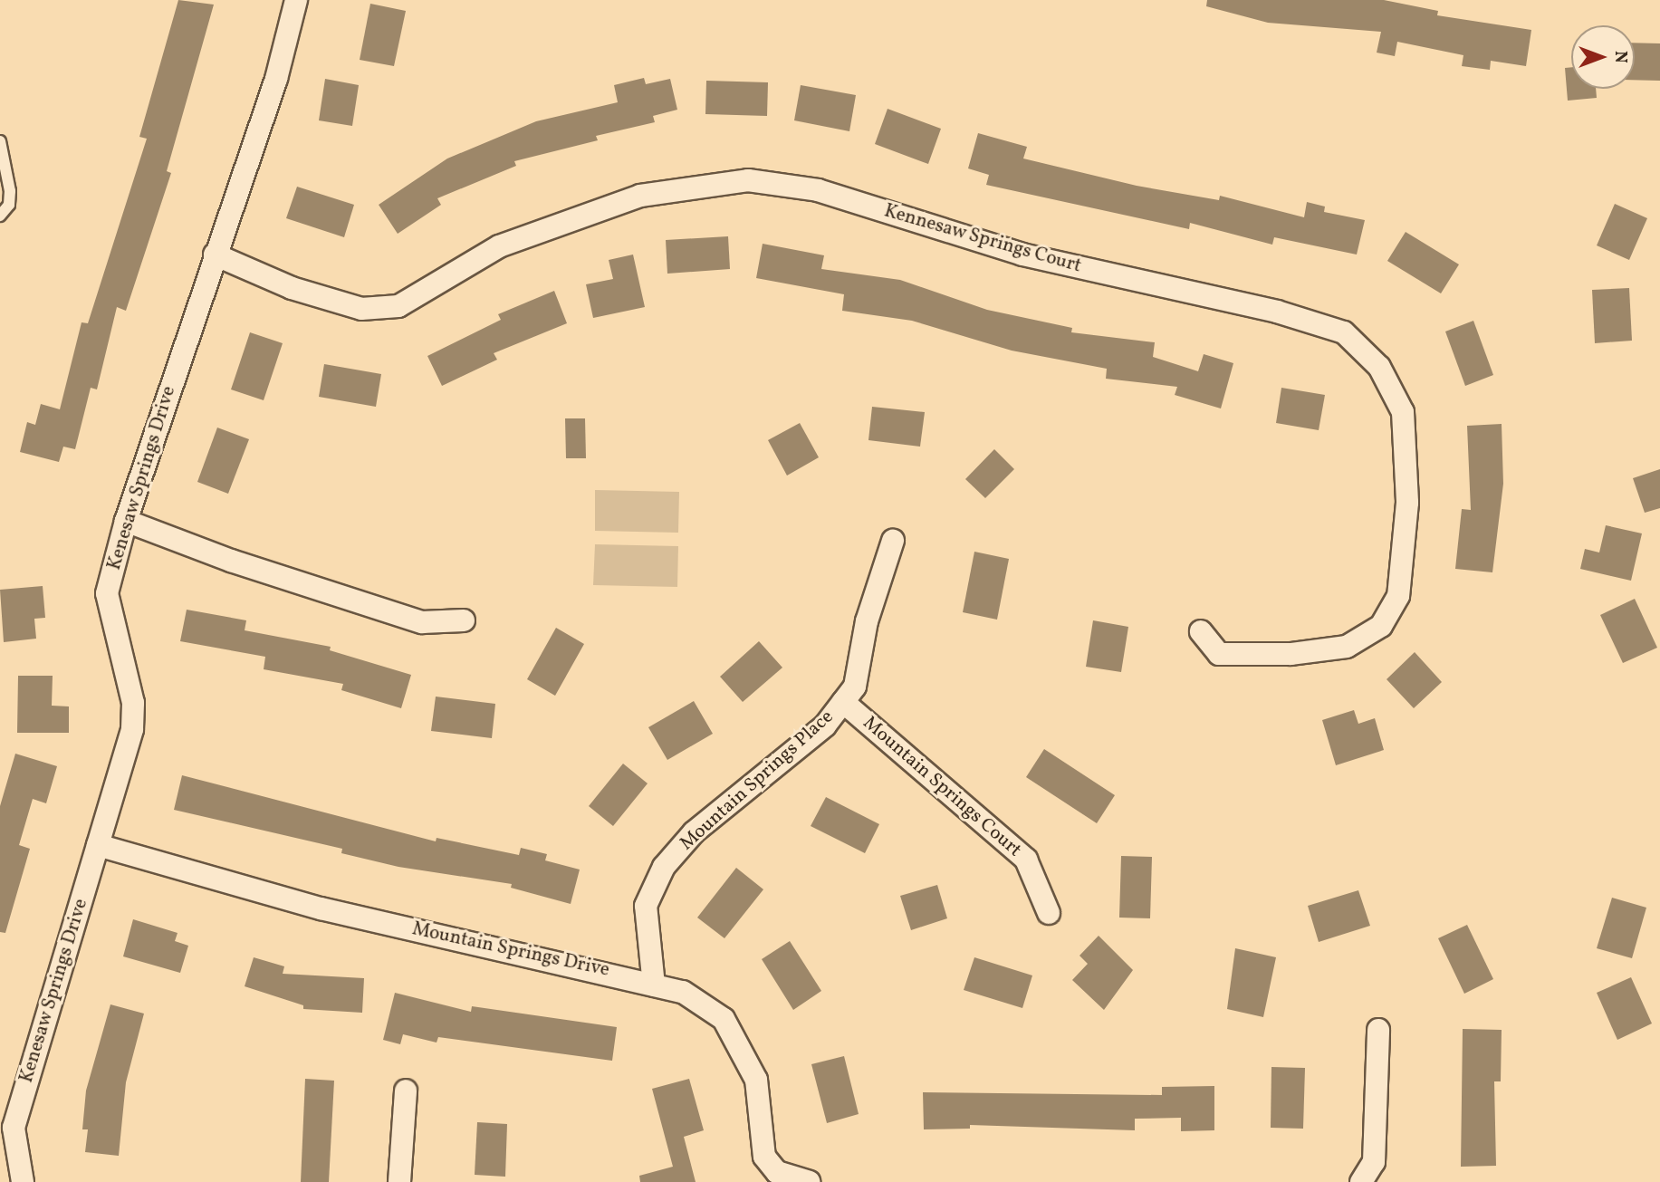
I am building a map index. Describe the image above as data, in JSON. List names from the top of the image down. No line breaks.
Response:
{"streets":{"street":["Kennesaw Springs Court","Kenesaw Springs Drive","Mountain Springs Place","Mountain Springs Court","Mountain Springs Drive"]},"crossings":[["Kennesaw Springs Court","Kenesaw Springs Drive"],["Kenesaw Springs Drive","Mountain Springs Drive"],["Mountain Springs Place","Mountain Springs Court"],["Mountain Springs Place","Mountain Springs Drive"]],"north":"right"}
